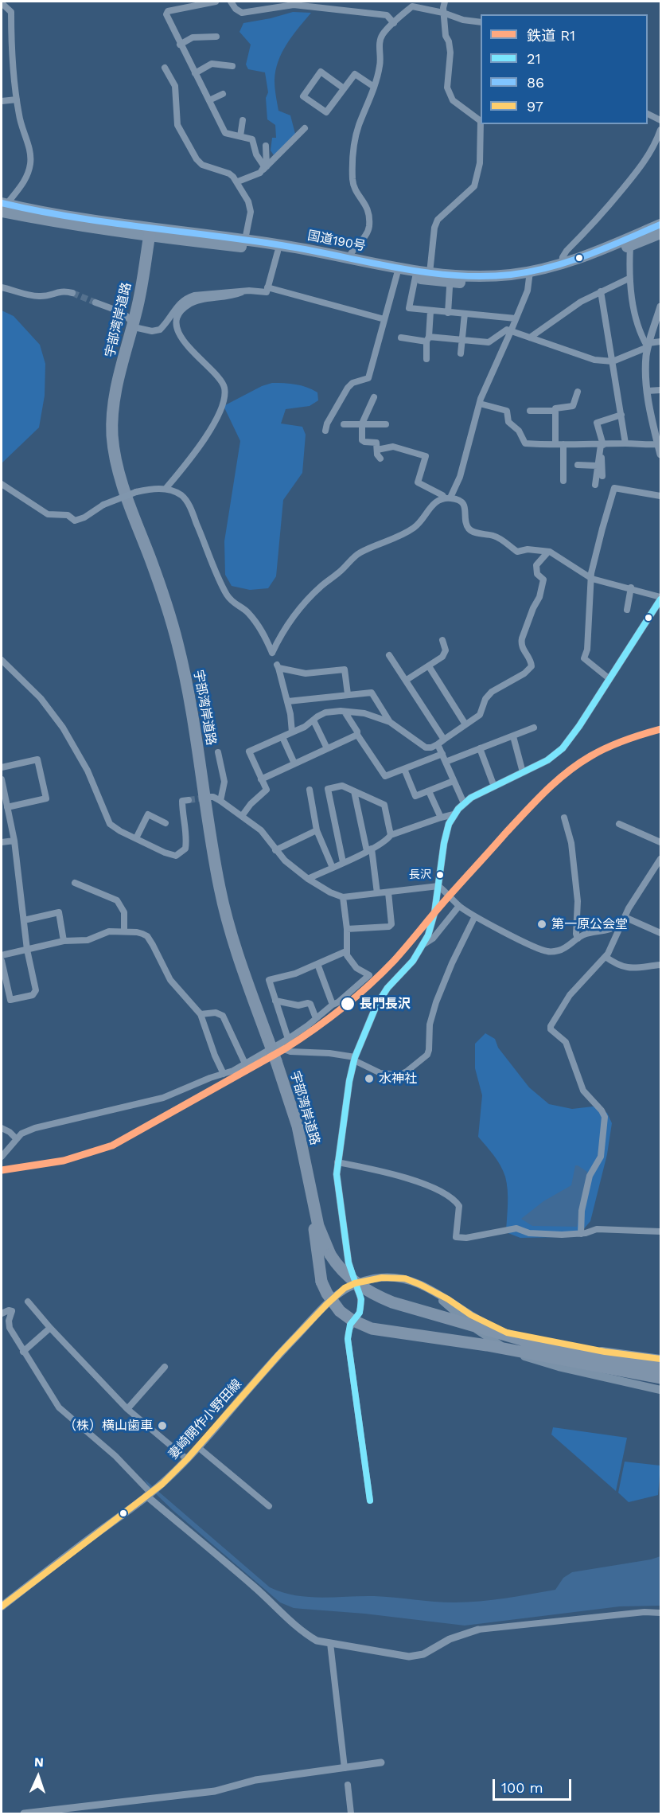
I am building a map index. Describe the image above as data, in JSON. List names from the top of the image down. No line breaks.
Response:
{"streets":{"highway":["国道190号","宇部湾岸道路"],"main road":["妻崎開作小野田線"]},"crossings":[["国道190号","宇部湾岸道路"]],"places":["長沢","第一原公会堂","長門長沢","水神社","（株）横山歯車"],"lines":["transit line 86","transit line 21","rail line R1","transit line 97"],"legend":["鉄道 R1","21","86","97"],"scale_bar":"100 m","north":"top"}
